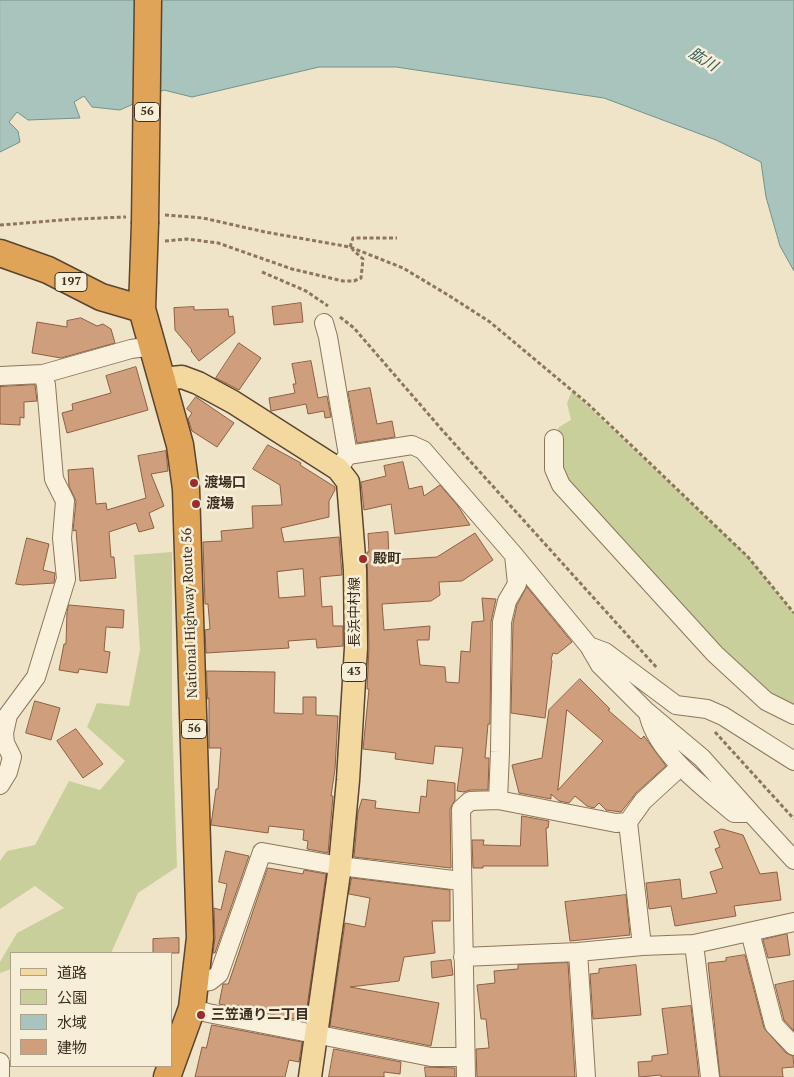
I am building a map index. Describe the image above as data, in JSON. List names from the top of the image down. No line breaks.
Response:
{"streets":{"highway":["56","197","National Highway Route 56"],"main road":["長浜中村線","43"]},"crossings":[["197","National Highway Route 56"]],"water":["肱川"],"places":["渡場口","渡場","殿町","三笠通り二丁目"],"legend":["道路","公園","水域","建物"]}
